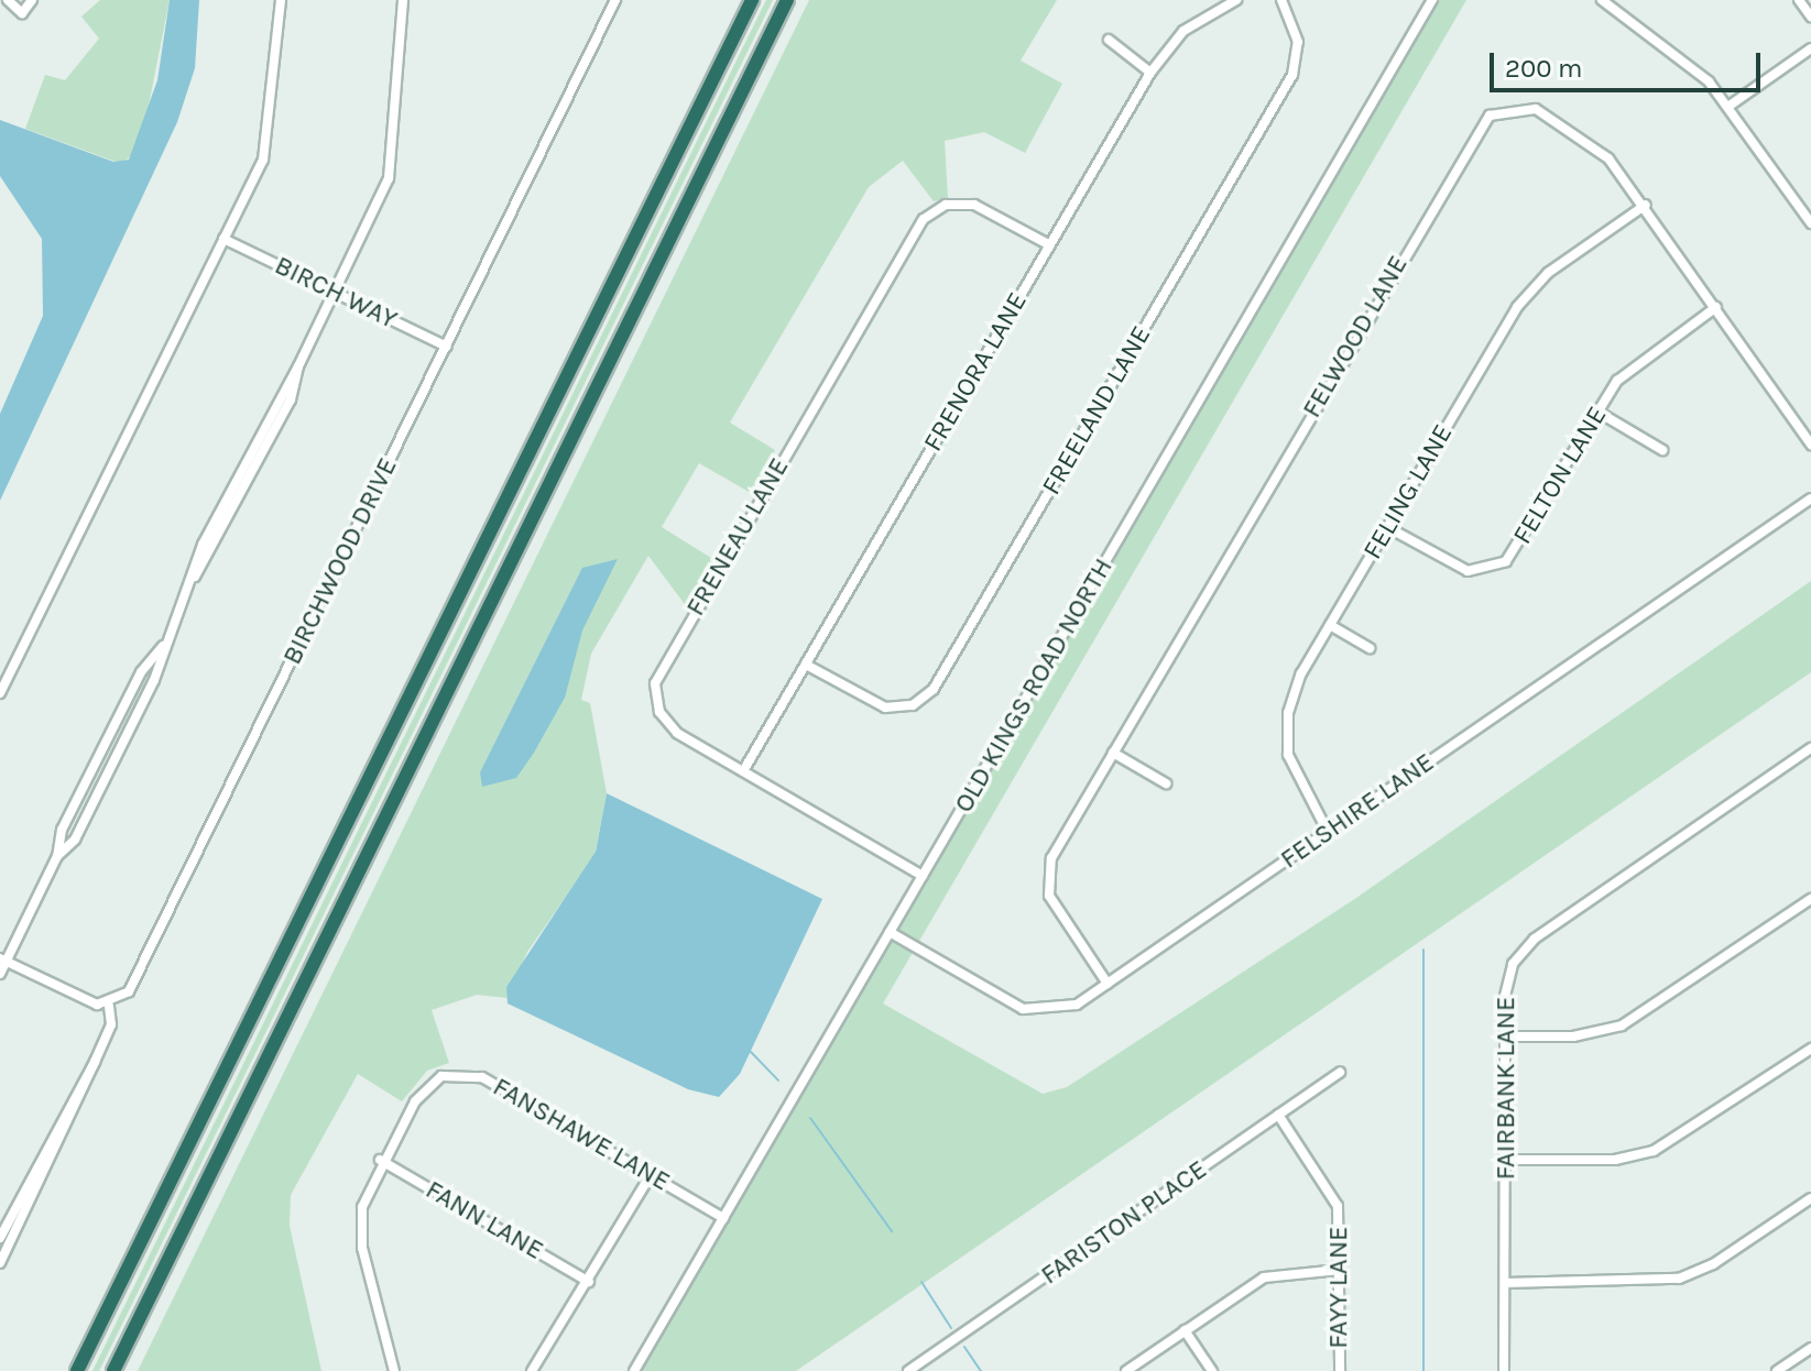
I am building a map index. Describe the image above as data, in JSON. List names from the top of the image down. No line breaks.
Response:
{"streets":{"street":["BIRCH WAY","FELWOOD LANE","FRENORA LANE","FREELAND LANE","FELTON LANE","FELING LANE","FRENEAU LANE","BIRCHWOOD DRIVE","OLD KINGS ROAD NORTH","FELSHIRE LANE","FAIRBANK LANE","FANSHAWE LANE","FANN LANE","FARISTON PLACE","FAYY LANE"]},"crossings":[["BIRCH WAY","BIRCHWOOD DRIVE"],["FELWOOD LANE","FELTON LANE"],["FELWOOD LANE","FELING LANE"],["FELWOOD LANE","FELSHIRE LANE"],["FRENORA LANE","FREELAND LANE"],["FRENORA LANE","FRENEAU LANE"],["FELTON LANE","FELING LANE"],["FELING LANE","FELSHIRE LANE"],["FRENEAU LANE","OLD KINGS ROAD NORTH"],["OLD KINGS ROAD NORTH","FELSHIRE LANE"],["OLD KINGS ROAD NORTH","FANSHAWE LANE"],["FANSHAWE LANE","FANN LANE"],["FARISTON PLACE","FAYY LANE"]],"scale_bar":"200 m"}
